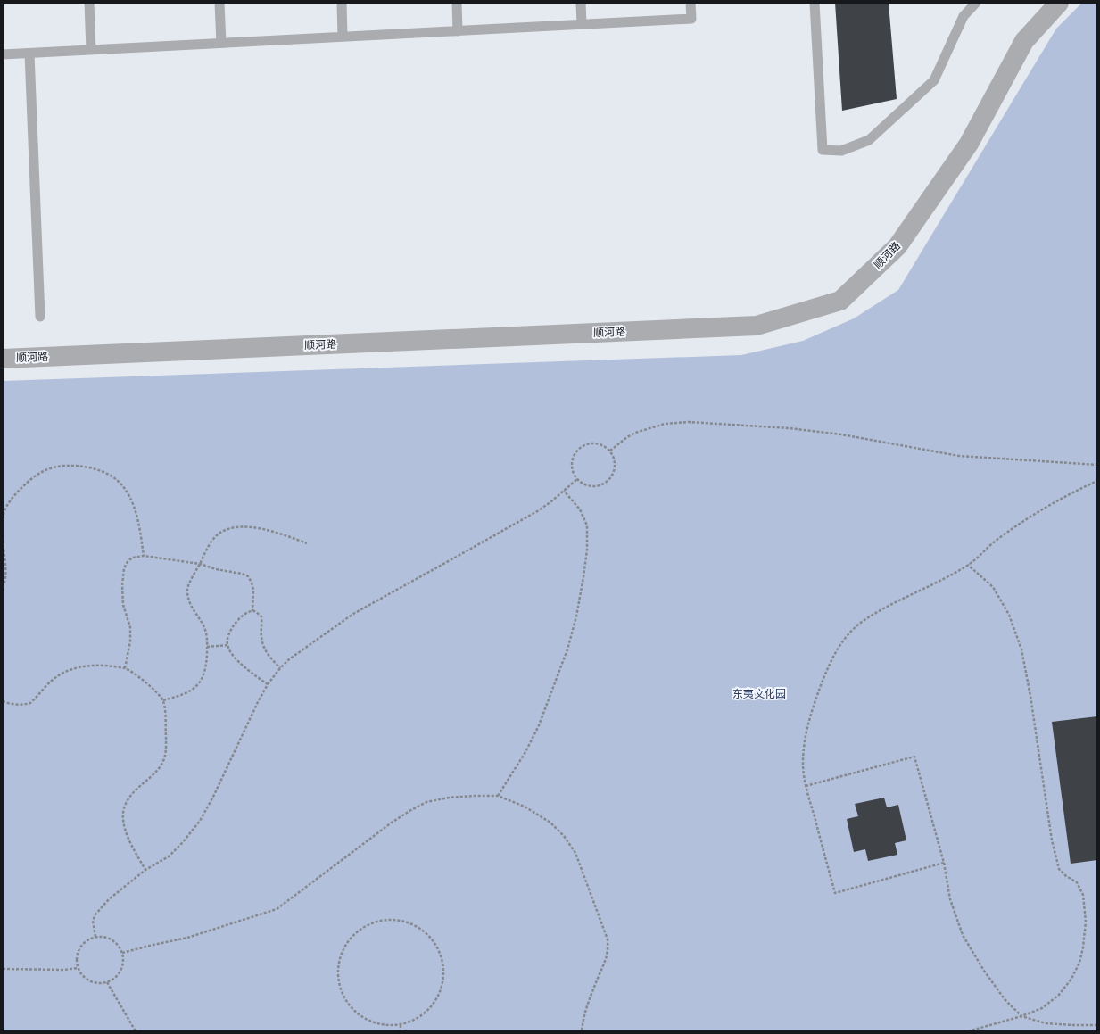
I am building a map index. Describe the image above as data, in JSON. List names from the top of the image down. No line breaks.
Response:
{"streets":{"street":["顺河路"]},"parks":["东夷文化园"]}
